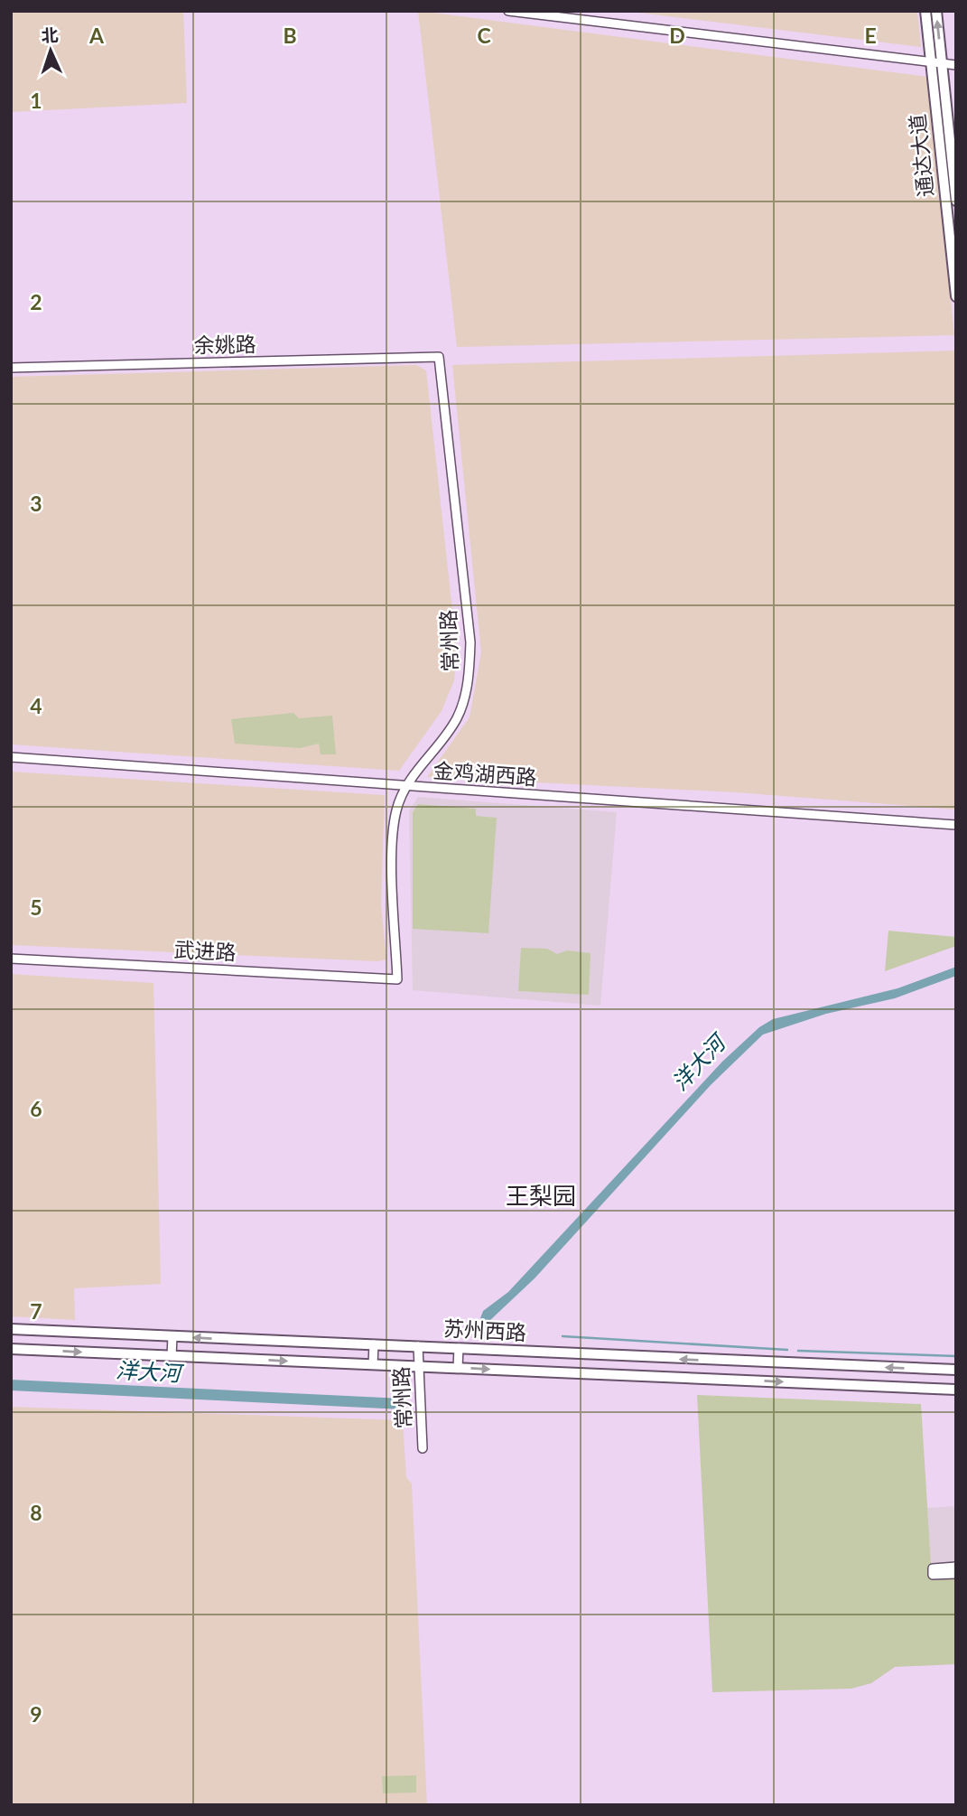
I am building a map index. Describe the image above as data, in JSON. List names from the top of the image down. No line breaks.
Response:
{"streets":{"main road":["通达大道","苏州西路"],"street":["余姚路","常州路","金鸡湖西路","武进路"]},"crossings":[["余姚路","常州路"],["常州路","金鸡湖西路"],["常州路","武进路"],["常州路","苏州西路"]],"districts":["王梨园"],"water":["洋大河"],"north":"top","grid":{"columns":["A","B","C","D","E"],"rows":["1","2","3","4","5","6","7","8","9"]}}
